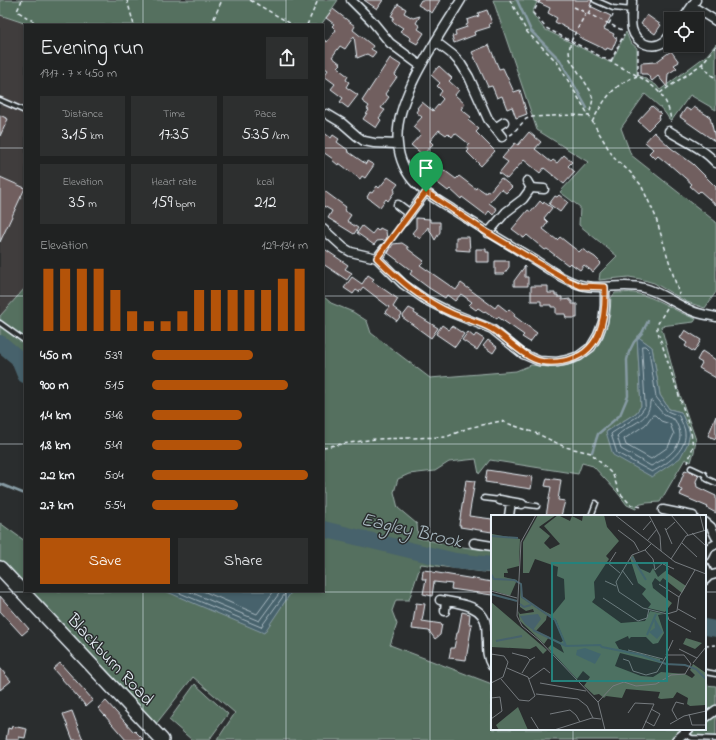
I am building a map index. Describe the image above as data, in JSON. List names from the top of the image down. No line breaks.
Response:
{"streets":{"highway":["Blackburn Road"]},"water":["Eagley Brook"],"page":{"heading":["Evening run","19:17 · 7 × 450 m"],"stats":[["Distance","3.15 km"],["Time","17:35"],["Pace","5:35 /km"],["Elevation","35 m"],["Heart rate","159 bpm"],["kcal","212"]],"chart":["Elevation","129–134 m"],"list":[{"name":"450 m","note":"5:39"},{"name":"900 m","note":"5:15"},{"name":"1.4 km","note":"5:48"},{"name":"1.8 km","note":"5:49"},{"name":"2.2 km","note":"5:04"},{"name":"2.7 km","note":"5:54"}],"buttons":["Save","Share"]}}
